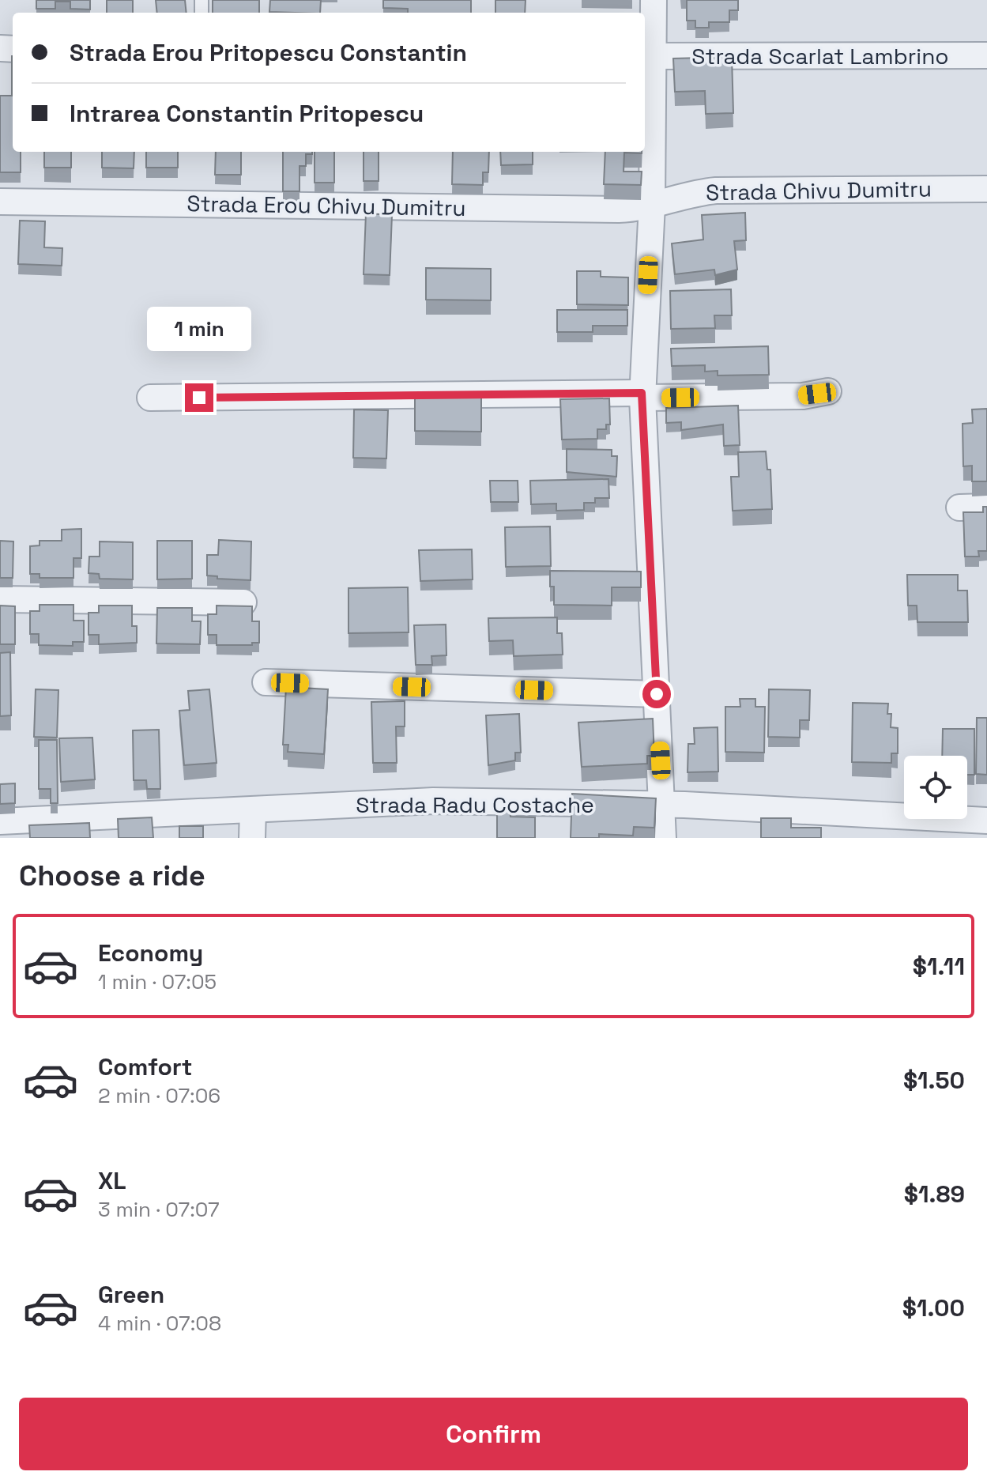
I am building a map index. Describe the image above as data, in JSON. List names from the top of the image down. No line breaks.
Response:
{"streets":{"street":["Strada Scarlat Lambrino","Strada Chivu Dumitru","Strada Erou Chivu Dumitru","Strada Radu Costache"]},"crossings":[["Strada Chivu Dumitru","Strada Erou Chivu Dumitru"]],"page":{"banner":["Strada Erou Pritopescu Constantin","Intrarea Constantin Pritopescu"],"bubble":"1 min","heading":"Choose a ride","list":[{"name":"Economy","note":"1 min · 07:05","value":"$1.11"},{"name":"Comfort","note":"2 min · 07:06","value":"$1.50"},{"name":"XL","note":"3 min · 07:07","value":"$1.89"},{"name":"Green","note":"4 min · 07:08","value":"$1.00"}],"buttons":"Confirm"}}
